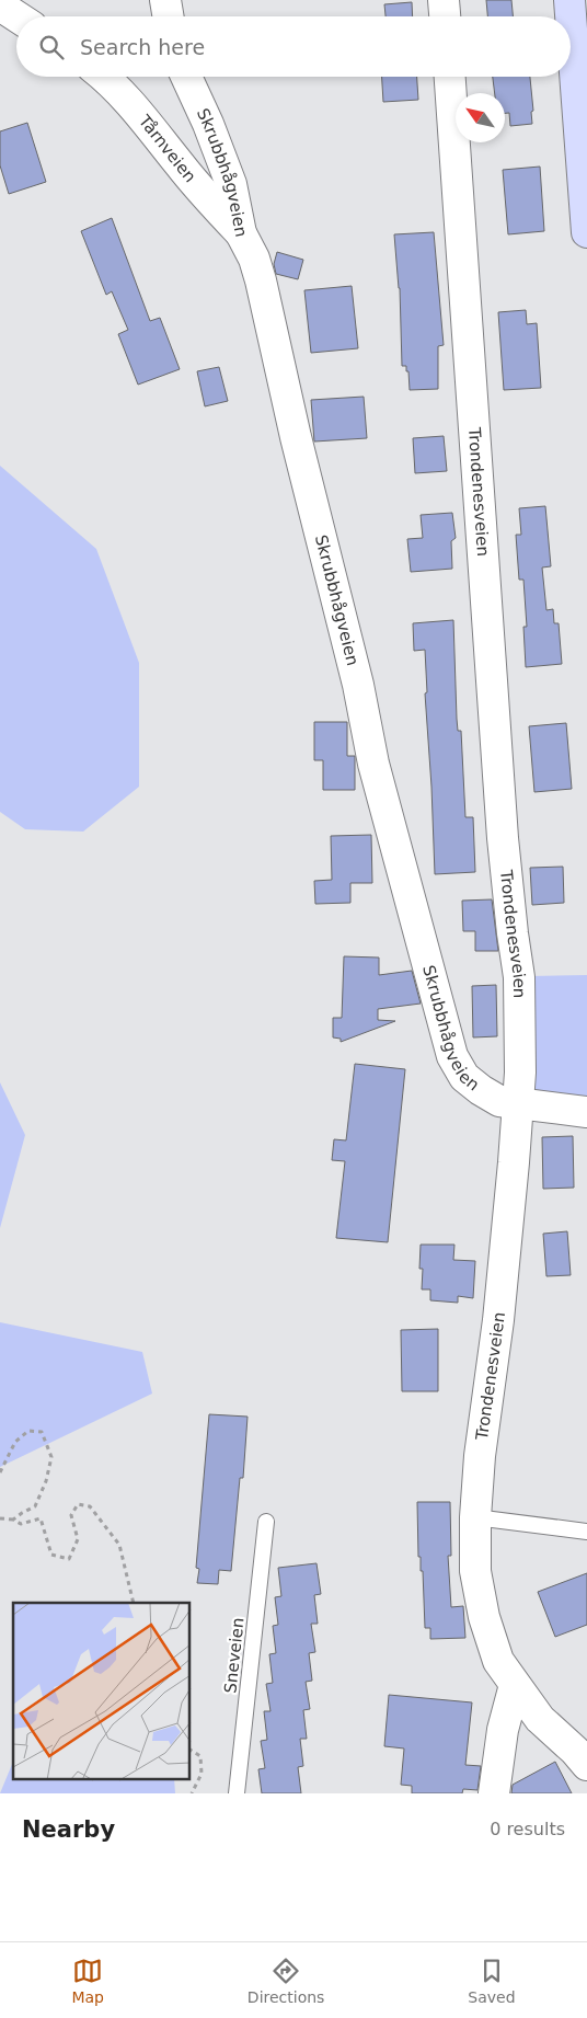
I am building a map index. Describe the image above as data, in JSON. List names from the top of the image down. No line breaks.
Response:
{"streets":{"street":["Tårnveien","Skrubbhågveien","Trondenesveien"],"lane":["Sneveien"]},"crossings":[["Tårnveien","Skrubbhågveien"],["Skrubbhågveien","Trondenesveien"]],"north":"top left","page":{"search":"Search here","heading":["Nearby","0 results"],"nav":["Map","Directions","Saved"]}}
